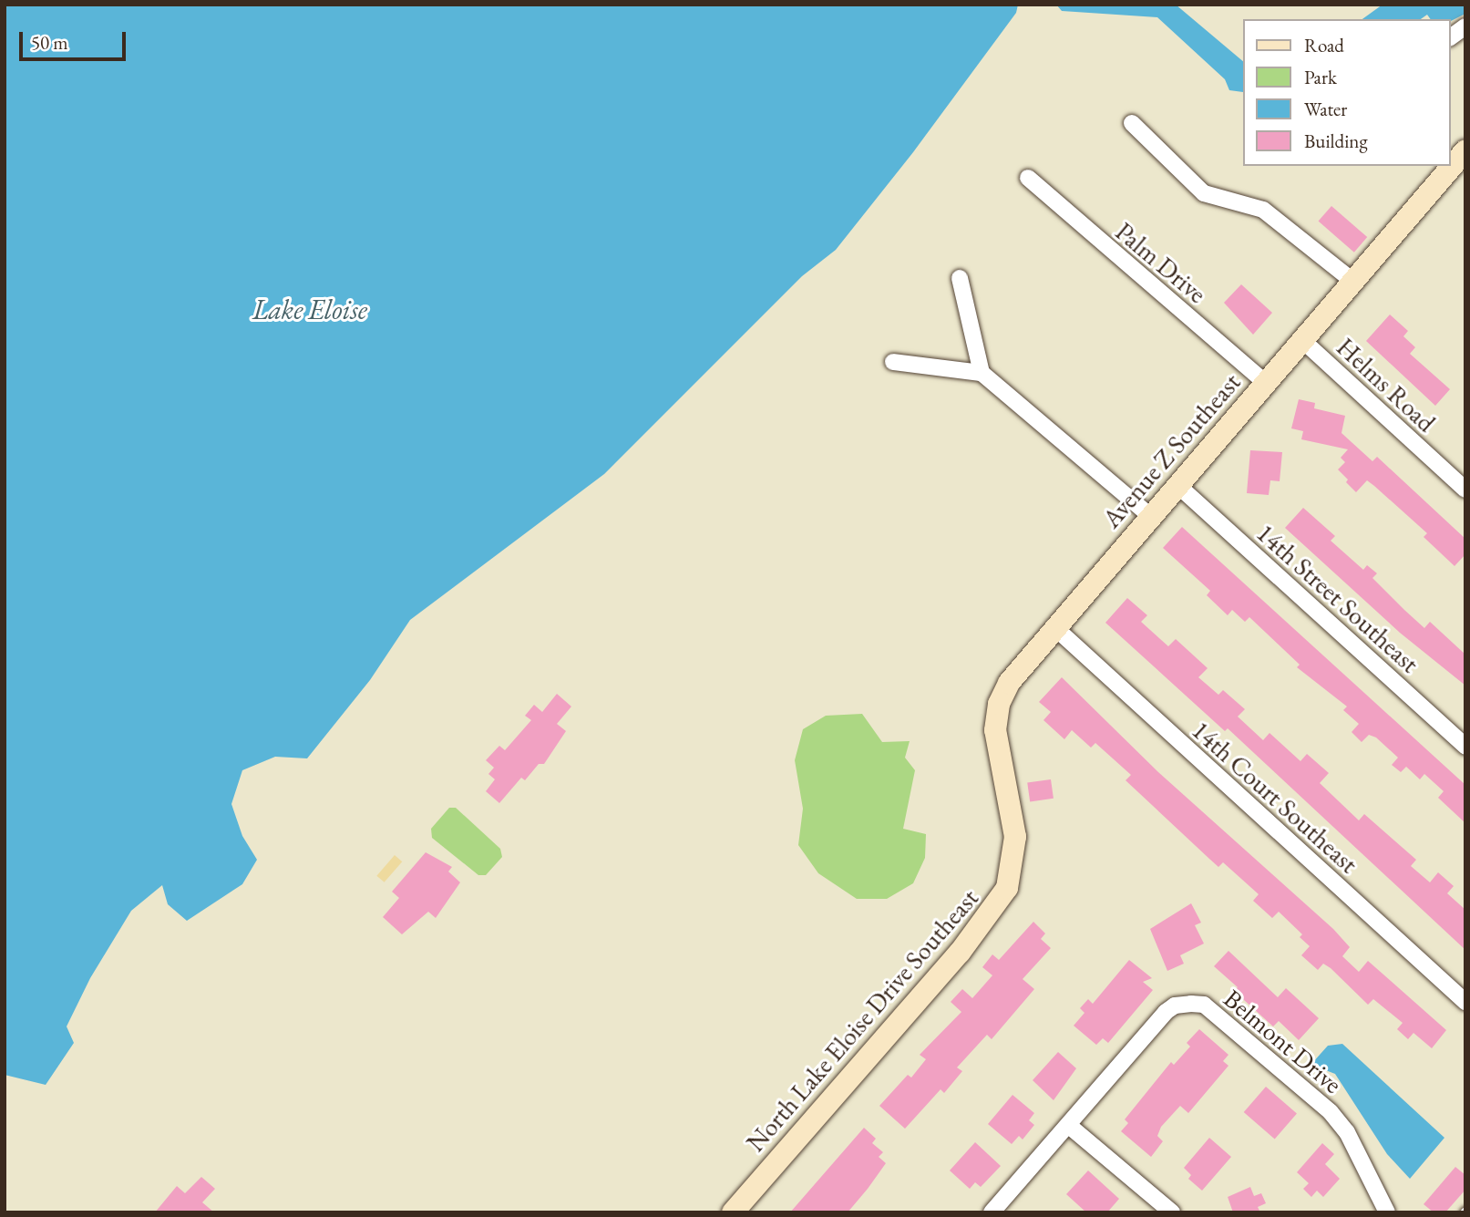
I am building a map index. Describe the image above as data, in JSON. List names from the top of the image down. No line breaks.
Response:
{"streets":{"street":["Palm Drive","Helms Road","Avenue Z Southeast","14th Street Southeast","14th Court Southeast","North Lake Eloise Drive Southeast","Belmont Drive"]},"crossings":[["Palm Drive","Avenue Z Southeast"],["Helms Road","Avenue Z Southeast"],["Avenue Z Southeast","14th Street Southeast"],["Avenue Z Southeast","14th Court Southeast"],["Avenue Z Southeast","North Lake Eloise Drive Southeast"]],"water":["Lake Eloise"],"legend":["Road","Park","Water","Building"],"scale_bar":"50 m"}
